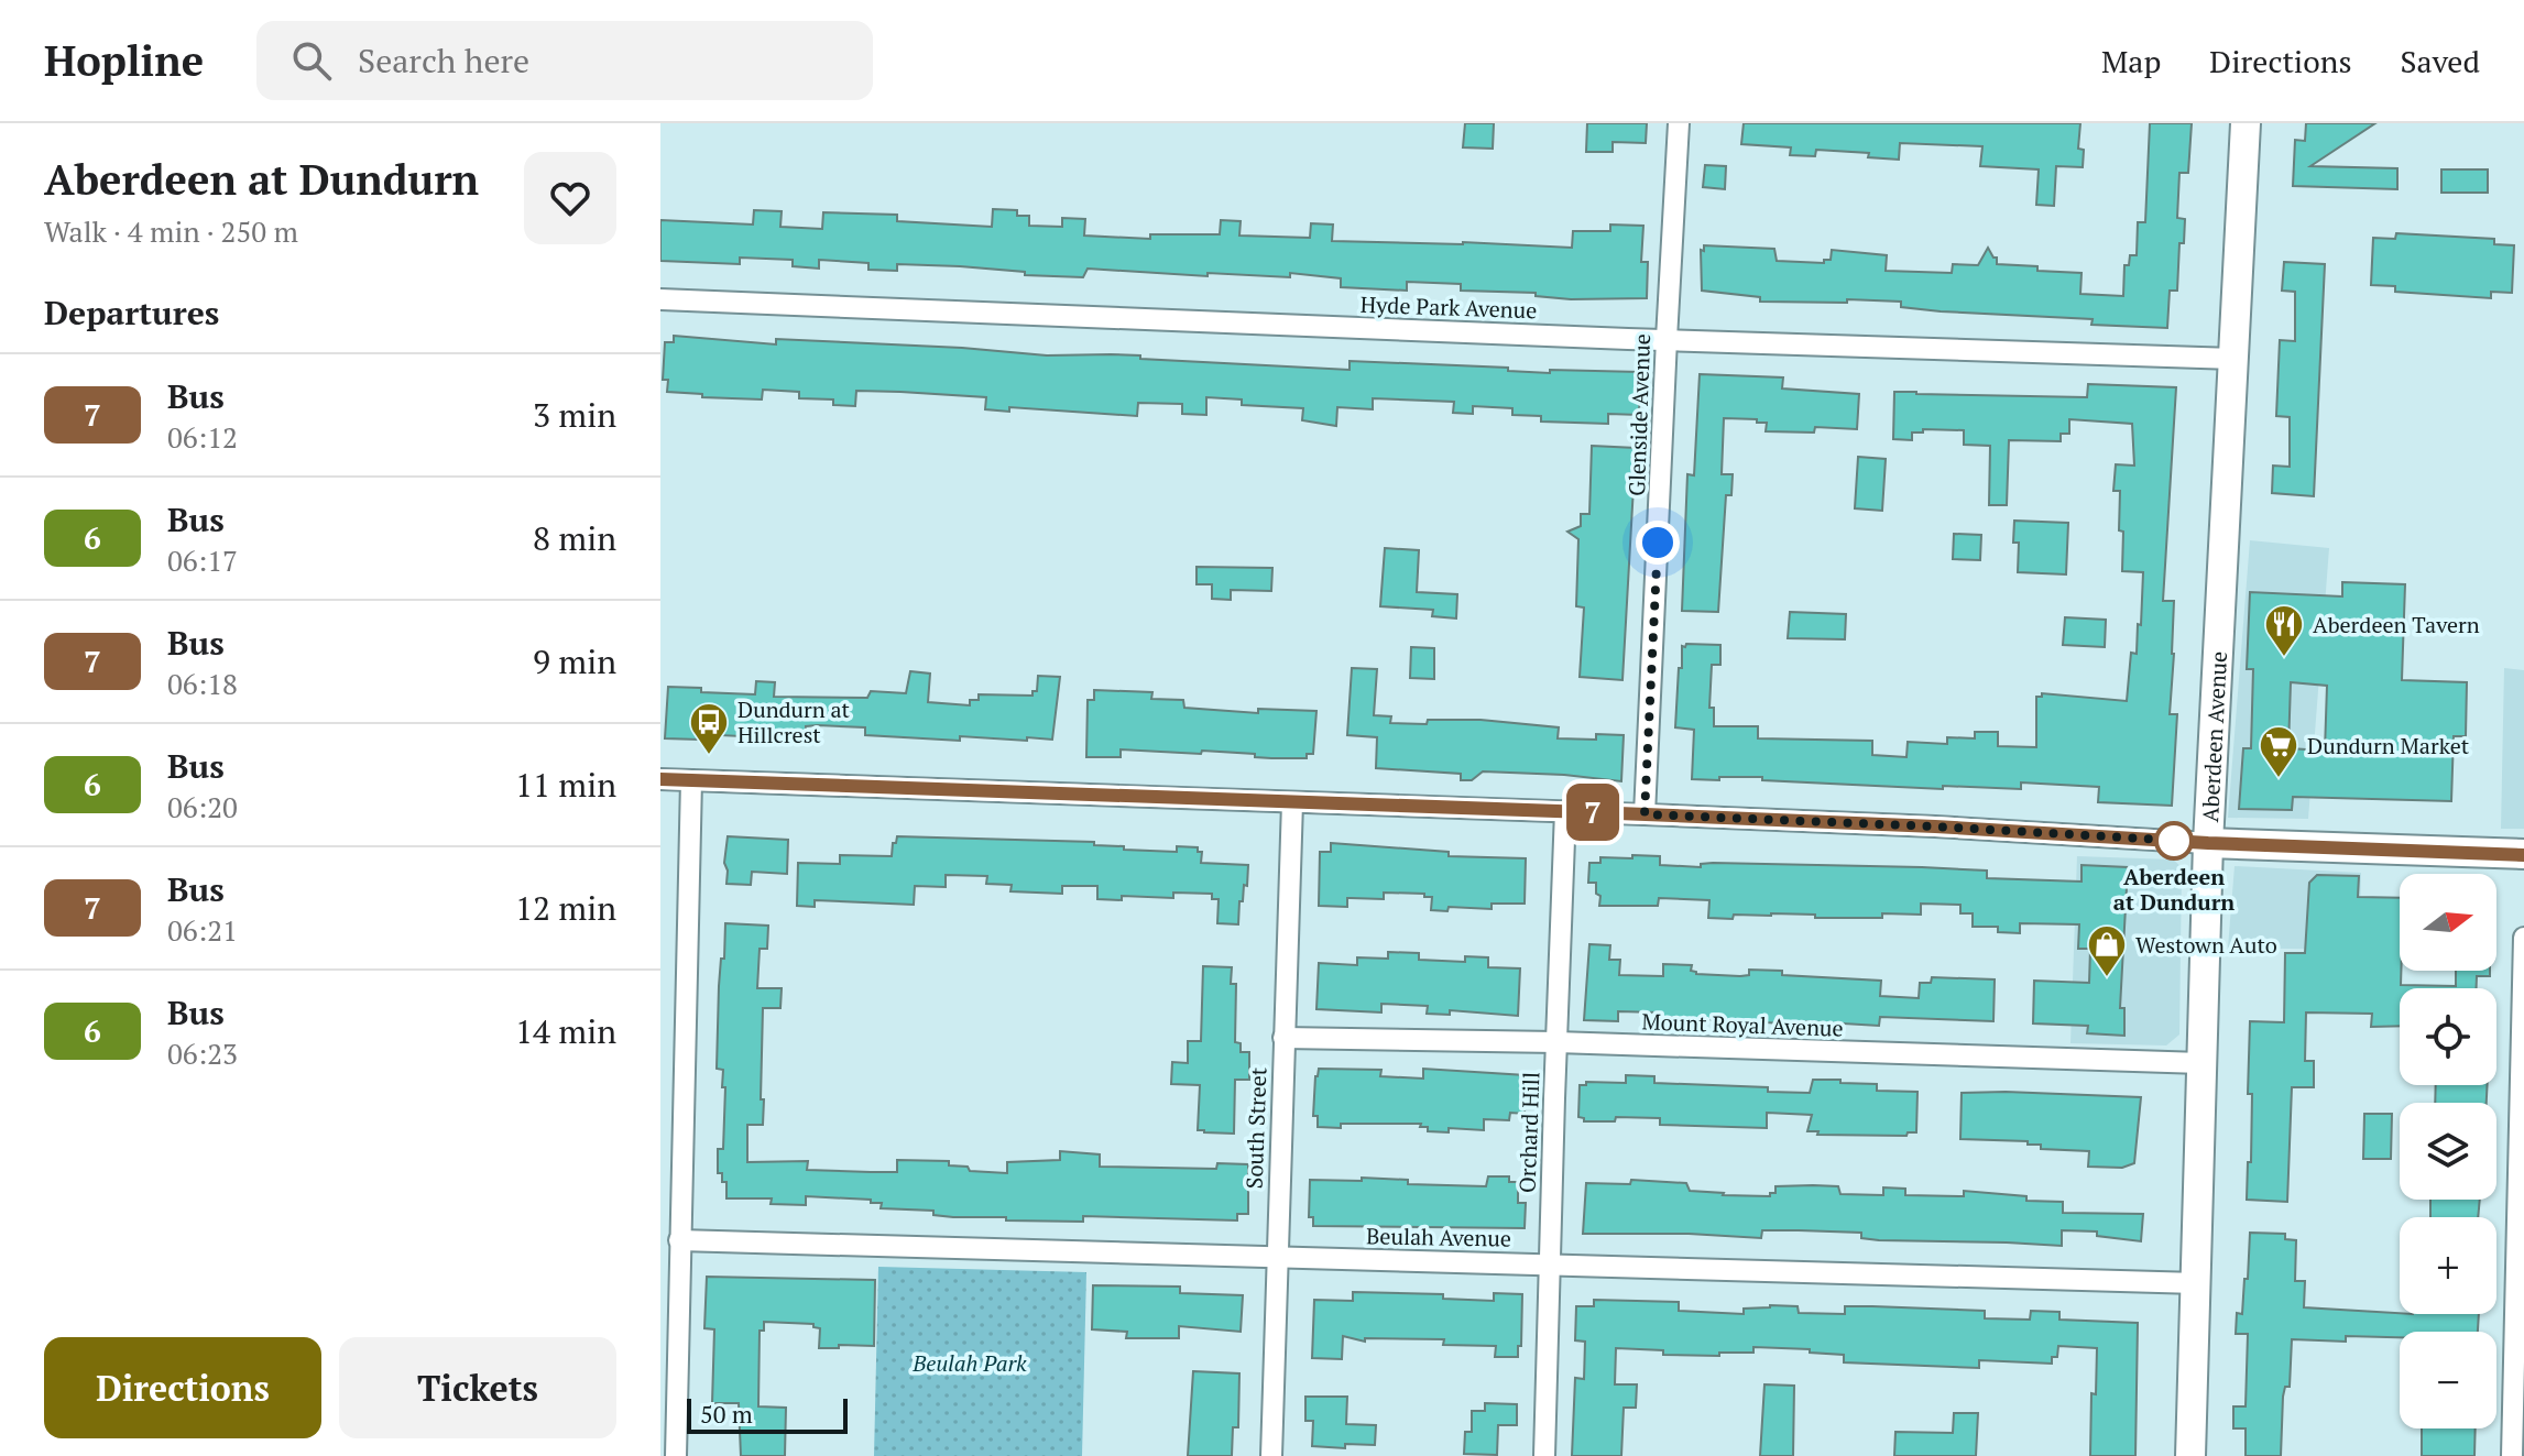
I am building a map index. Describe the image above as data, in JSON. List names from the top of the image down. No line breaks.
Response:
{"streets":{"main road":["Aberdeen Avenue"],"street":["Hyde Park Avenue","Glenside Avenue","Mount Royal Avenue","South Street","Orchard Hill","Beulah Avenue"]},"crossings":[["Hyde Park Avenue","Glenside Avenue"],["Hyde Park Avenue","Aberdeen Avenue"],["Aberdeen Avenue","Mount Royal Avenue"],["Aberdeen Avenue","Beulah Avenue"],["Mount Royal Avenue","South Street"],["Mount Royal Avenue","Orchard Hill"],["South Street","Beulah Avenue"],["Orchard Hill","Beulah Avenue"]],"parks":["Beulah Park"],"places":{"restaurant":["Aberdeen Tavern"],"bus stop":["Dundurn at Hillcrest"],"supermarket":["Dundurn Market"],"other":["Aberdeen at Dundurn"],"shop":["Westown Auto"]},"lines":["bus line 7"],"scale_bar":"50 m","north":"right","page":{"header":"Hopline","search":"Search here","nav":["Map","Directions","Saved"],"heading":[["Aberdeen at Dundurn","Walk · 4 min · 250 m"],"Departures"],"on_map":"7","list":[{"mark":"7","name":"Bus","note":"06:12","value":"3 min"},{"mark":"6","name":"Bus","note":"06:17","value":"8 min"},{"mark":"7","name":"Bus","note":"06:18","value":"9 min"},{"mark":"6","name":"Bus","note":"06:20","value":"11 min"},{"mark":"7","name":"Bus","note":"06:21","value":"12 min"},{"mark":"6","name":"Bus","note":"06:23","value":"14 min"}],"map_buttons":["+","−"],"buttons":["Directions","Tickets"],"scale":"50 m"}}
